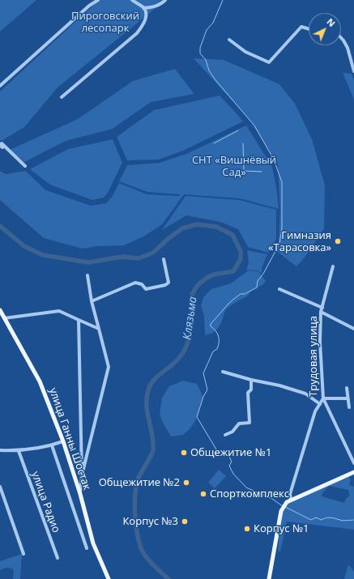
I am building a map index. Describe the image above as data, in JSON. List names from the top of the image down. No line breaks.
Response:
{"streets":{"main road":["улица Ганны Шостак"],"street":["Трудовая улица","улица Радио"]},"water":["Клязьма"],"parks":["Пироговский лесопарк","СНТ «Вишнёвый Сад»"],"places":["Гимназия «Тарасовка»","Общежитие №1","Общежитие №2","Спорткомплекс","Корпус №3","Корпус №1"],"north":"top right"}
